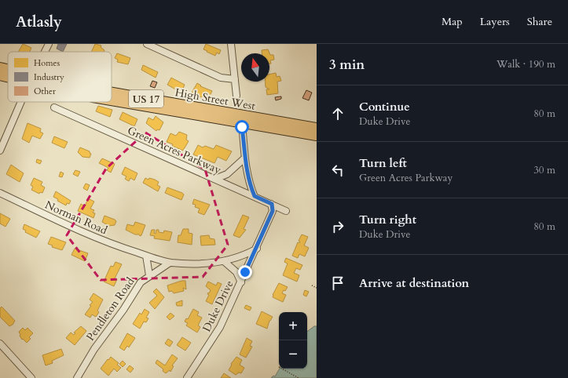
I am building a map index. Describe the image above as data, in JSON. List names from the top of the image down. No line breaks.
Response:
{"streets":{"main road":["US 17","High Street West"],"street":["Green Acres Parkway","Norman Road","Duke Drive","Pendleton Road"]},"crossings":[["Green Acres Parkway","Duke Drive"],["Norman Road","Duke Drive"],["Norman Road","Pendleton Road"]],"legend":["Homes","Industry","Other"],"north":"top","page":{"header":"Atlasly","nav":["Map","Layers","Share"],"heading":["3 min","Walk · 190 m"],"list":[["Continue","Duke Drive","80 m"],["Turn left","Green Acres Parkway","30 m"],["Turn right","Duke Drive","80 m"],"Arrive at destination"],"map_buttons":["+","−"]}}
